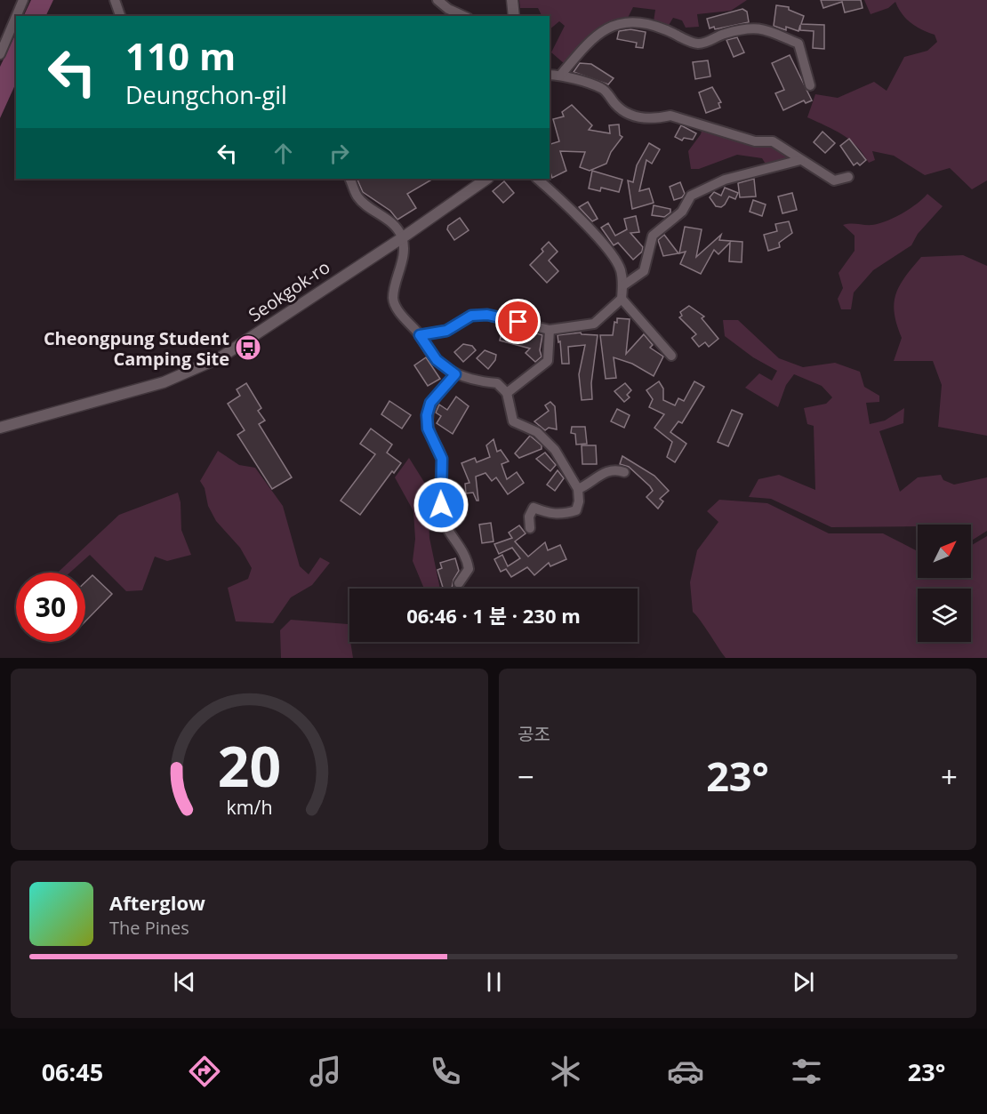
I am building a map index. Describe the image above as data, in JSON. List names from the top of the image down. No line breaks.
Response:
{"streets":{"street":["Seokgok-ro"]},"places":{"bus stop":["Cheongpung Student Camping Site"]},"north":"top right","page":{"turn":["110 m","Deungchon-gil"],"limit":"30","trip":"06:46 · 1 분 · 230 m","tile":"공조","heat":["−","23°","+"],"song":["Afterglow","The Pines"],"tabs":["06:45","23°"],"gauge":["20","km/h"]}}
